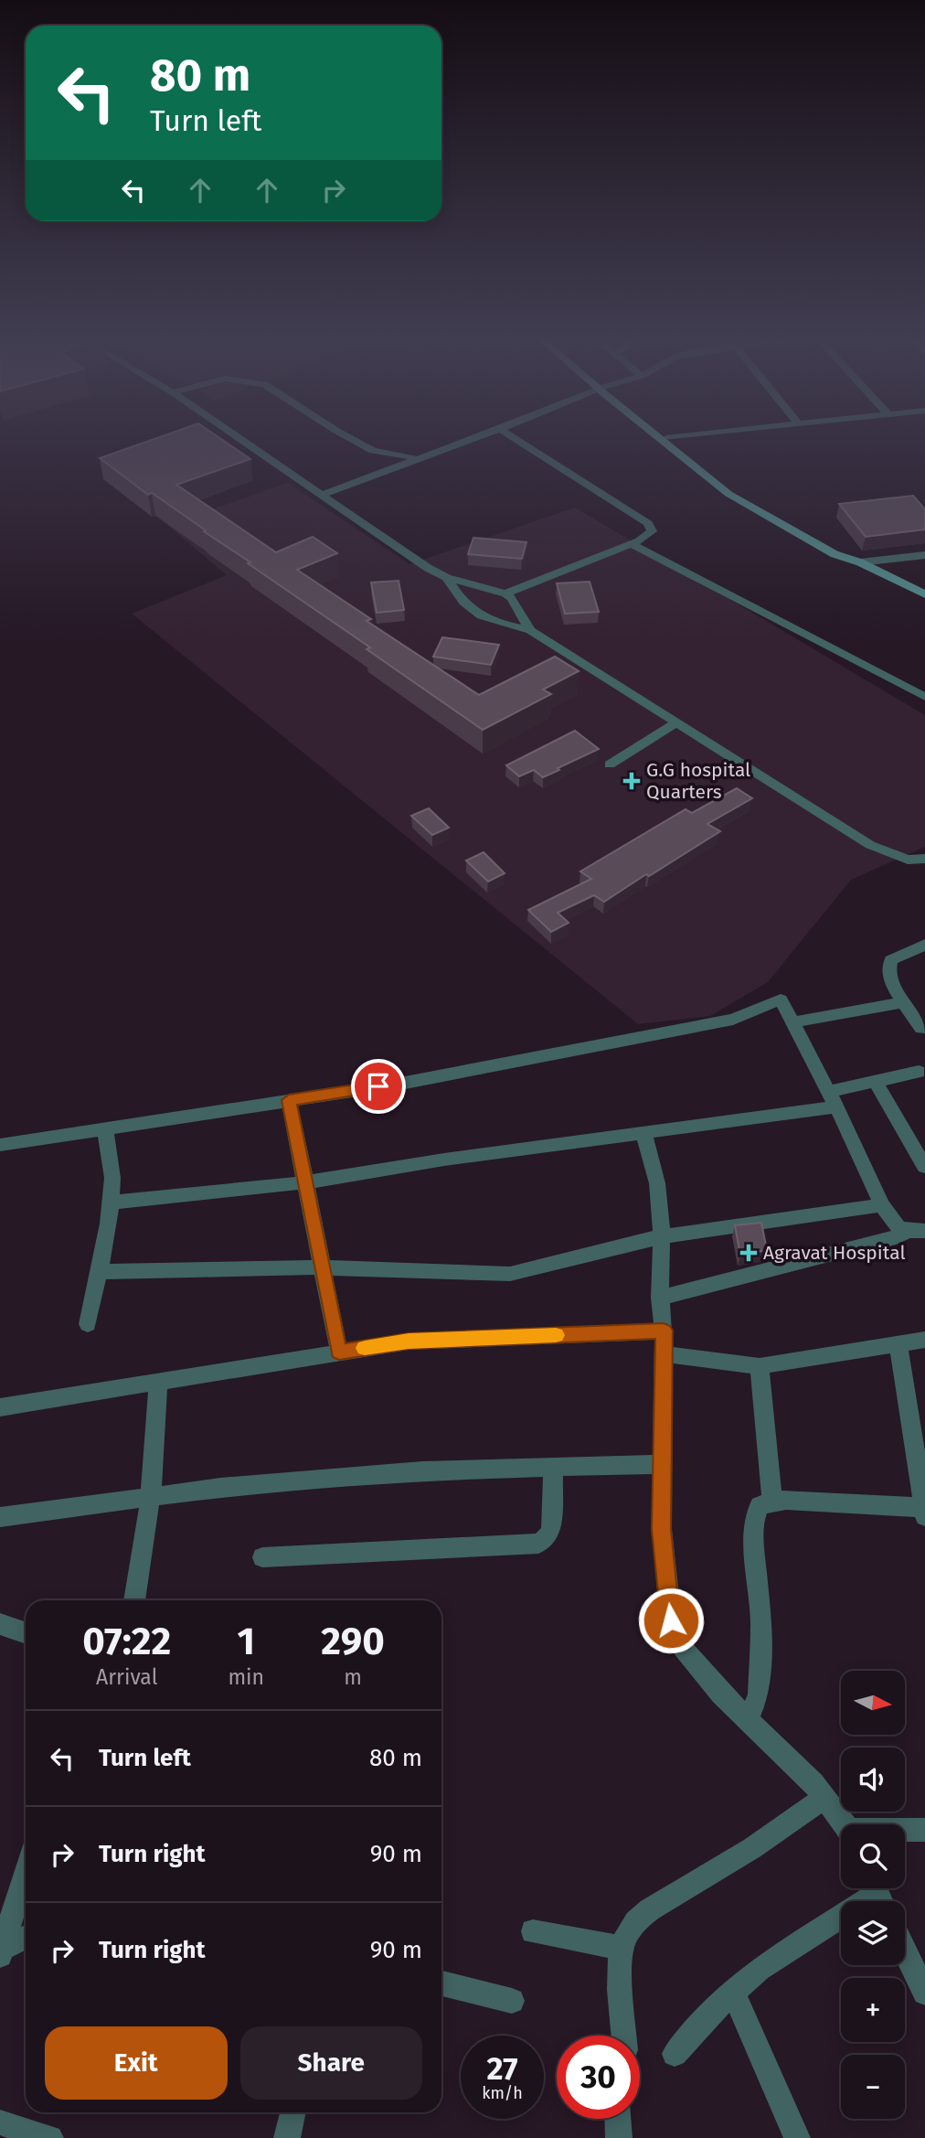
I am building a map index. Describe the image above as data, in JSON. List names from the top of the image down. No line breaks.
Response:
{"places":{"health":["G.G hospital Quarters","Agravat Hospital"]},"north":"right","page":{"turn":["80 m","Turn left"],"eta":["07:22","Arrival","1","min","290","m"],"map_buttons":["+","−"],"list":[{"name":"Turn left","value":"80 m"},{"name":"Turn right","value":"90 m"},{"name":"Turn right","value":"90 m"}],"buttons":["Exit","Share"],"speed":"27 km/h","limit":"30"}}
